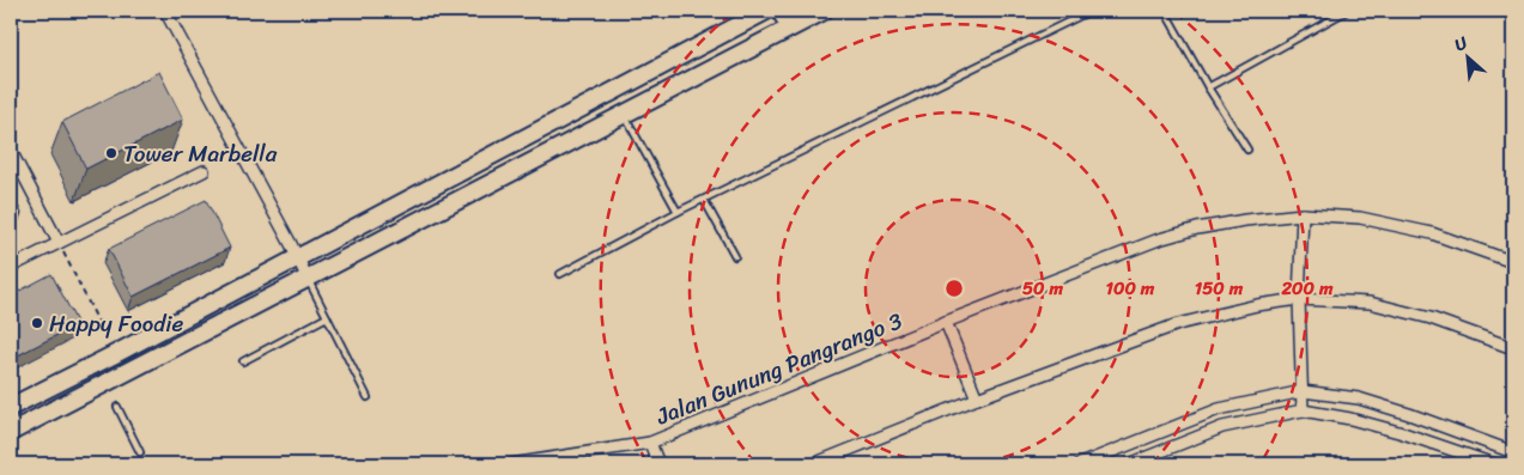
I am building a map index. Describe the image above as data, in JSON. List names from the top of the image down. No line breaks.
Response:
{"streets":{"street":["Jalan Gunung Pangrango 3"]},"places":["Tower Marbella","Happy Foodie"],"north":"top left","rings":["50 m","100 m","150 m","200 m"]}
